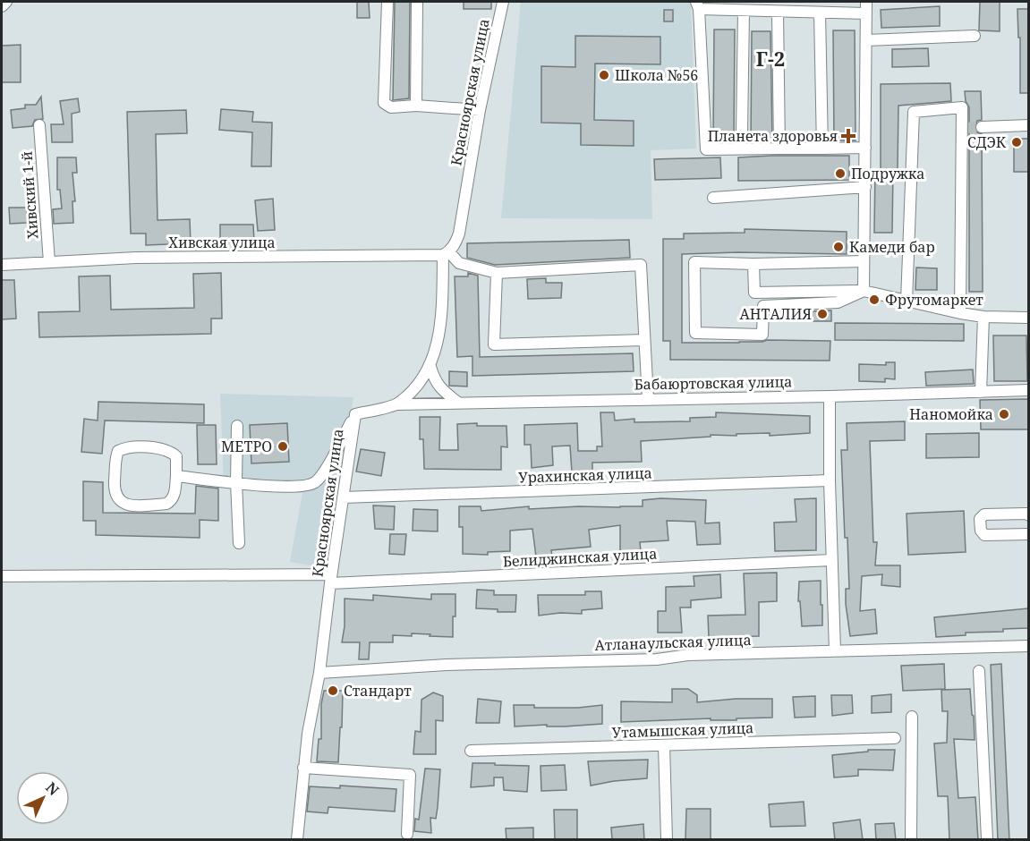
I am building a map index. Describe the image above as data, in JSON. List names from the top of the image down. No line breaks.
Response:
{"streets":{"street":["Красноярская улица","Хивский 1-й","Хивская улица","Бабаюртовская улица","Урахинская улица","Белиджинская улица","Атланаульская улица","Утамышская улица"]},"crossings":[["Красноярская улица","Хивская улица"],["Красноярская улица","Бабаюртовская улица"],["Красноярская улица","Урахинская улица"],["Красноярская улица","Белиджинская улица"],["Красноярская улица","Атланаульская улица"],["Хивский 1-й","Хивская улица"]],"districts":["Г-2"],"places":{"other":["Школа №56","СДЭК","Подружка","Камеди бар","Фрутомаркет","АНТАЛИЯ","Наномойка","МЕТРО","Стандарт"],"health":["Планета здоровья"]},"north":"top right"}
